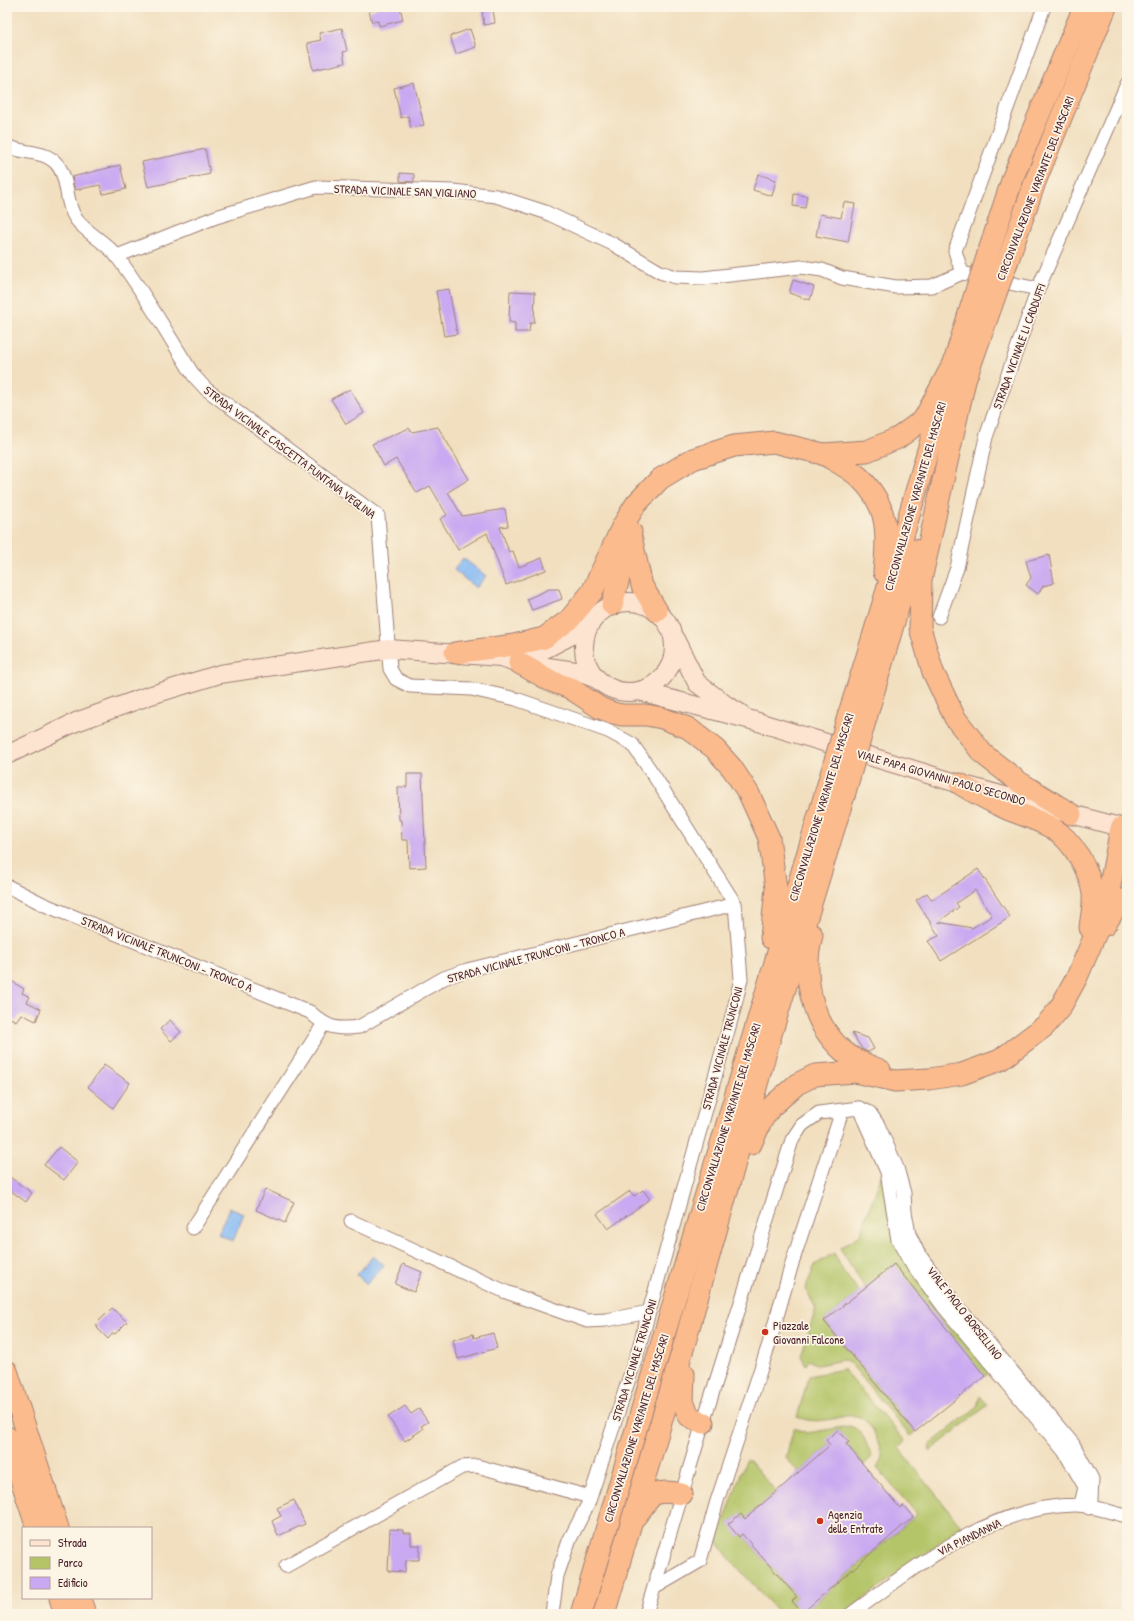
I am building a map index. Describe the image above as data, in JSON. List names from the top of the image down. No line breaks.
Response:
{"streets":{"highway":["CIRCONVALLAZIONE VARIANTE DEL MASCARI"],"main road":["VIALE PAPA GIOVANNI PAOLO SECONDO"],"street":["STRADA VICINALE SAN VIGLIANO","STRADA VICINALE LI CADDUFFI","STRADA VICINALE CASCETTA FUNTANA VEGLINA","STRADA VICINALE TRUNCONI - TRONCO A","STRADA VICINALE TRUNCONI","VIALE PAOLO BORSELLINO","VIA PIANDANNA"]},"crossings":[["STRADA VICINALE SAN VIGLIANO","STRADA VICINALE CASCETTA FUNTANA VEGLINA"],["STRADA VICINALE CASCETTA FUNTANA VEGLINA","STRADA VICINALE TRUNCONI"],["STRADA VICINALE TRUNCONI - TRONCO A","STRADA VICINALE TRUNCONI"],["VIALE PAOLO BORSELLINO","VIA PIANDANNA"]],"places":["Piazzale Giovanni Falcone","Agenzia delle Entrate"],"legend":["Strada","Parco","Edificio"]}
